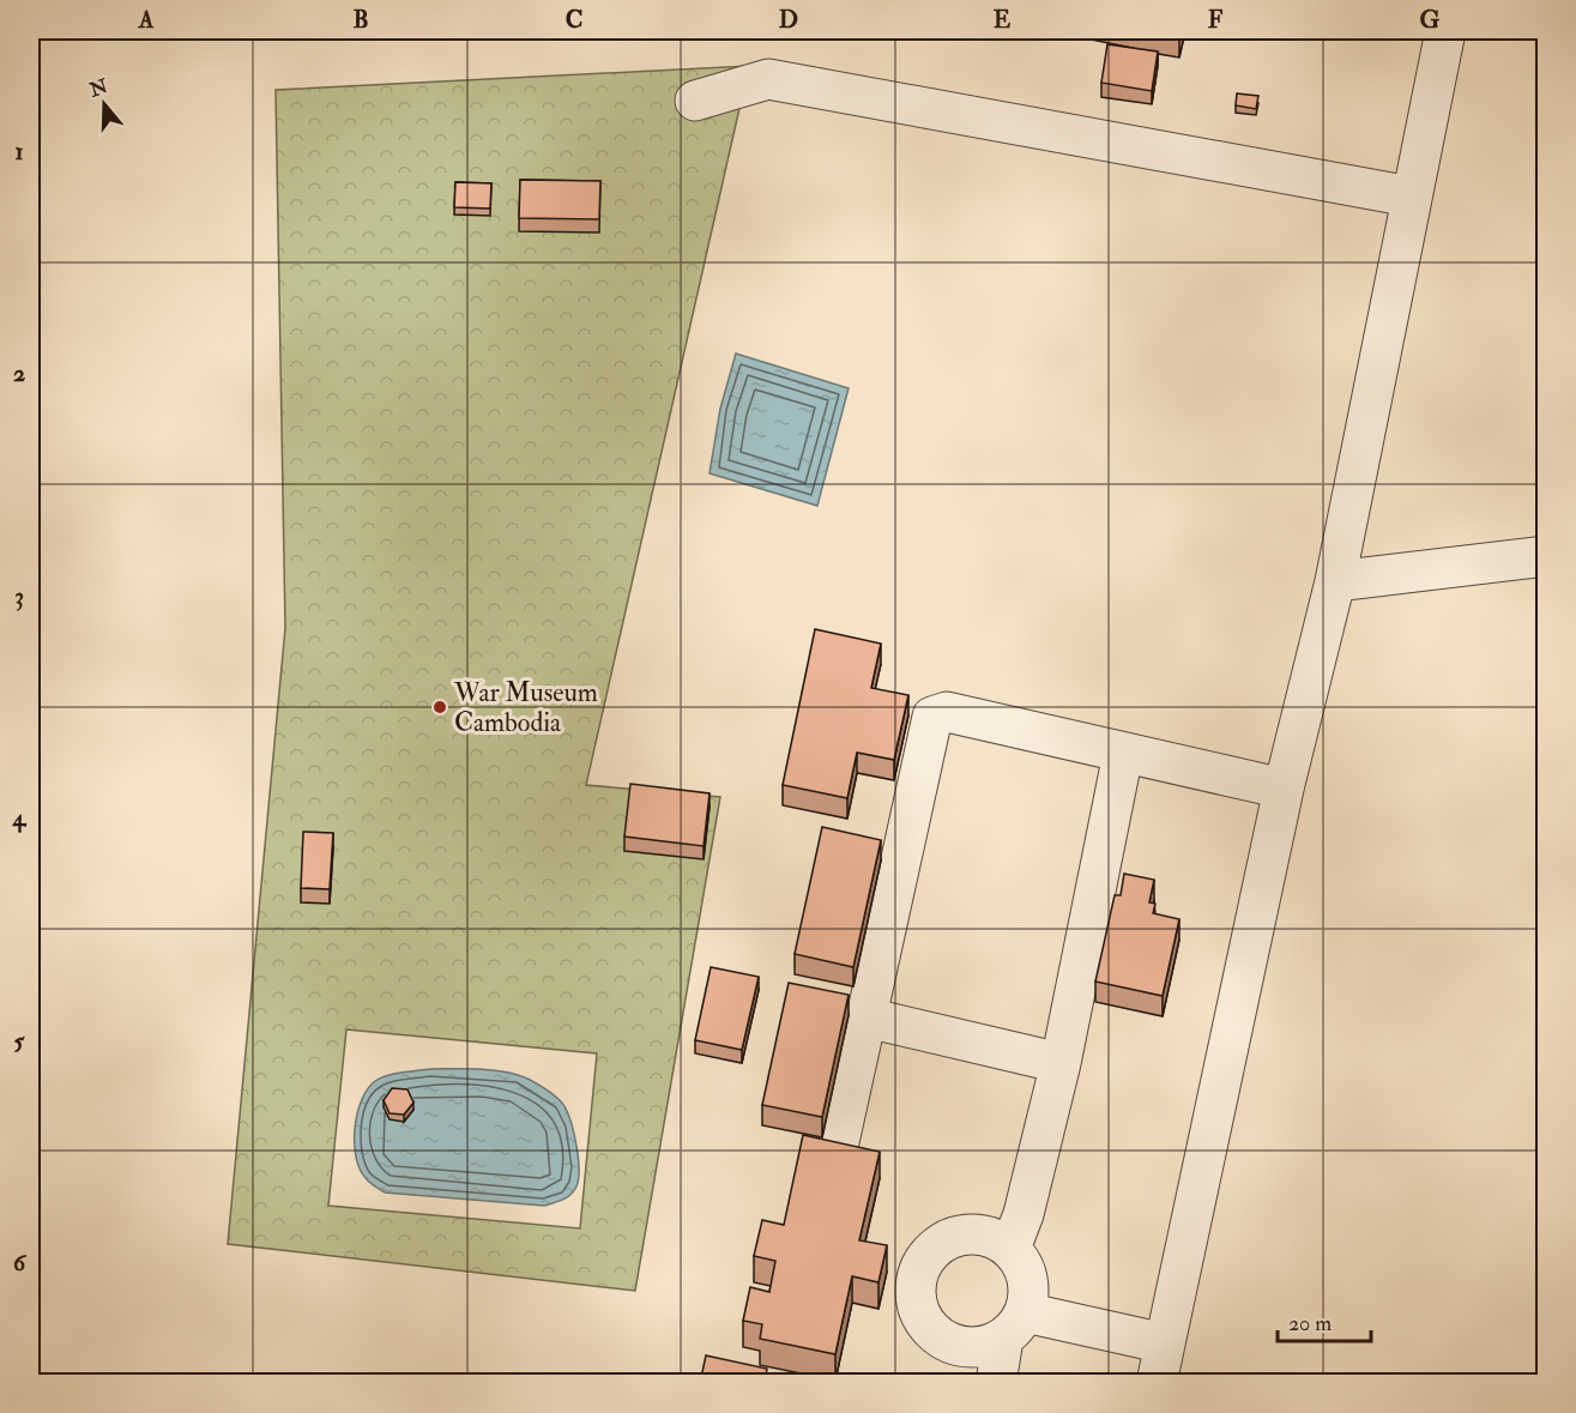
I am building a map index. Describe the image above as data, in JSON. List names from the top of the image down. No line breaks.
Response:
{"places":["War Museum Cambodia"],"scale_bar":"20 m","north":"top","grid":{"columns":["A","B","C","D","E","F","G"],"rows":["1","2","3","4","5","6"]}}
